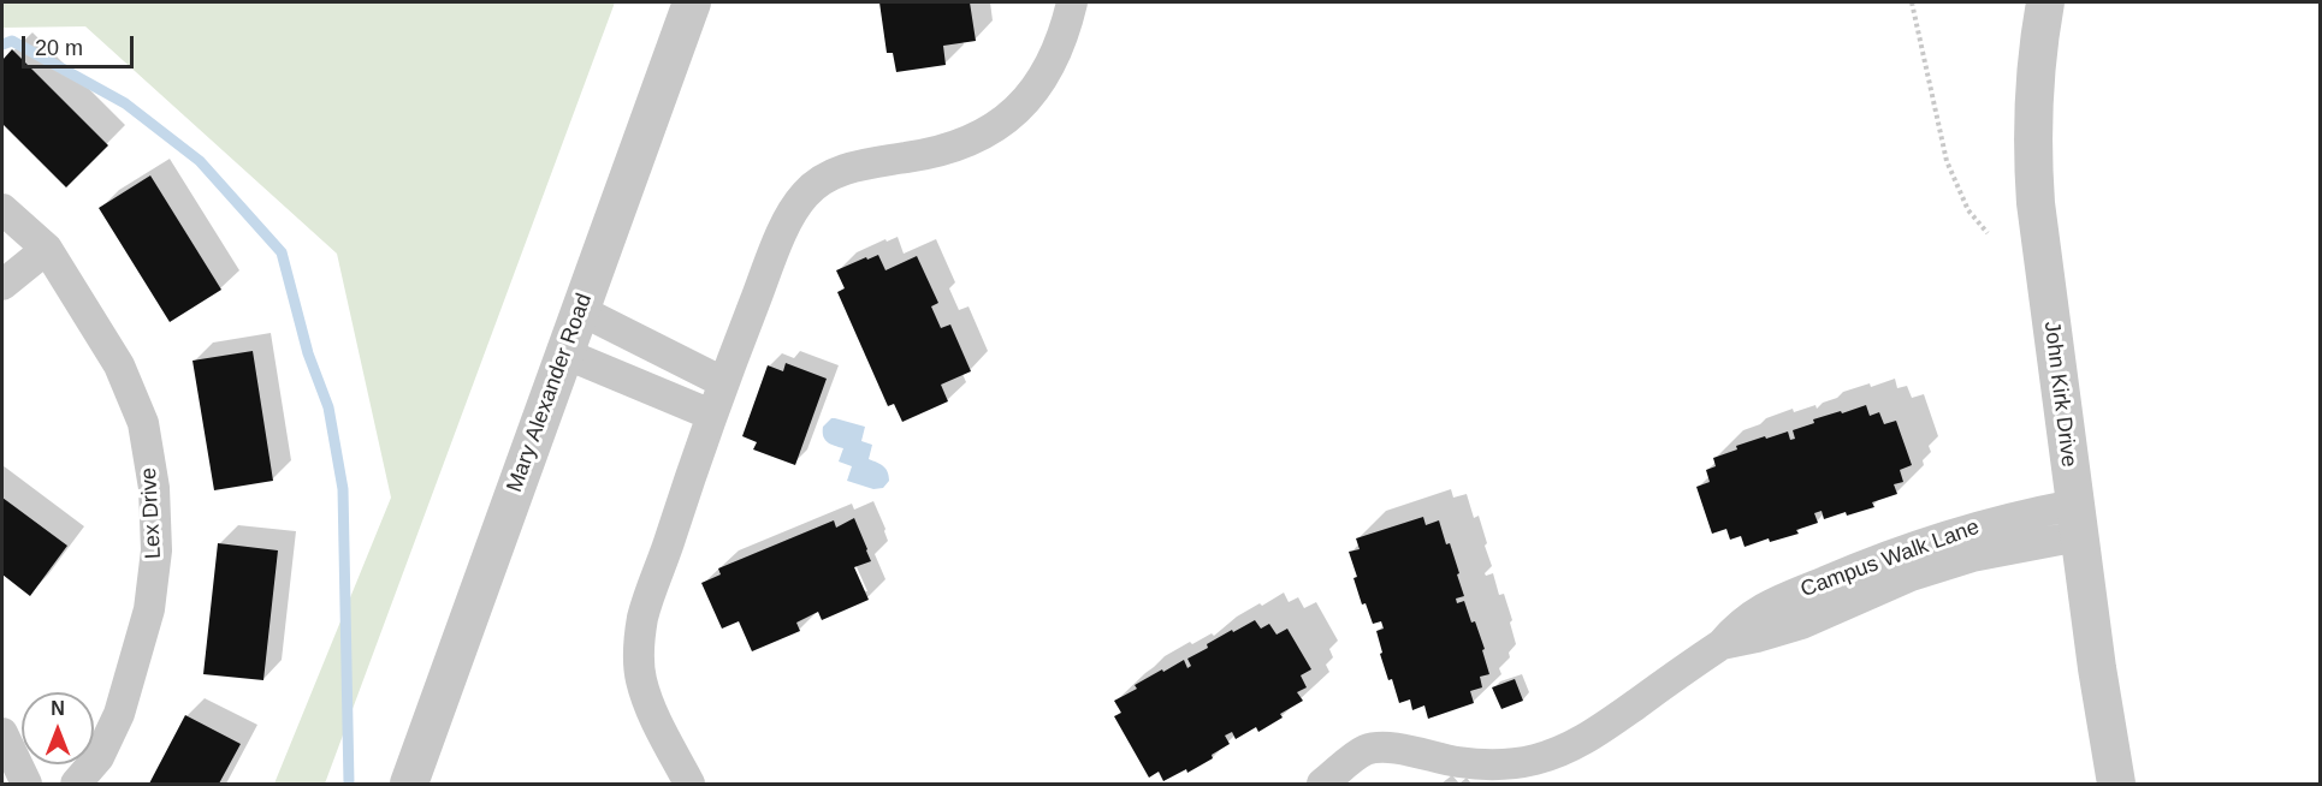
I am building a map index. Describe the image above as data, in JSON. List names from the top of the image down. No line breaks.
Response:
{"streets":{"street":["Mary Alexander Road","John Kirk Drive","Lex Drive","Campus Walk Lane"]},"crossings":[["John Kirk Drive","Campus Walk Lane"]],"scale_bar":"20 m","north":"top"}
